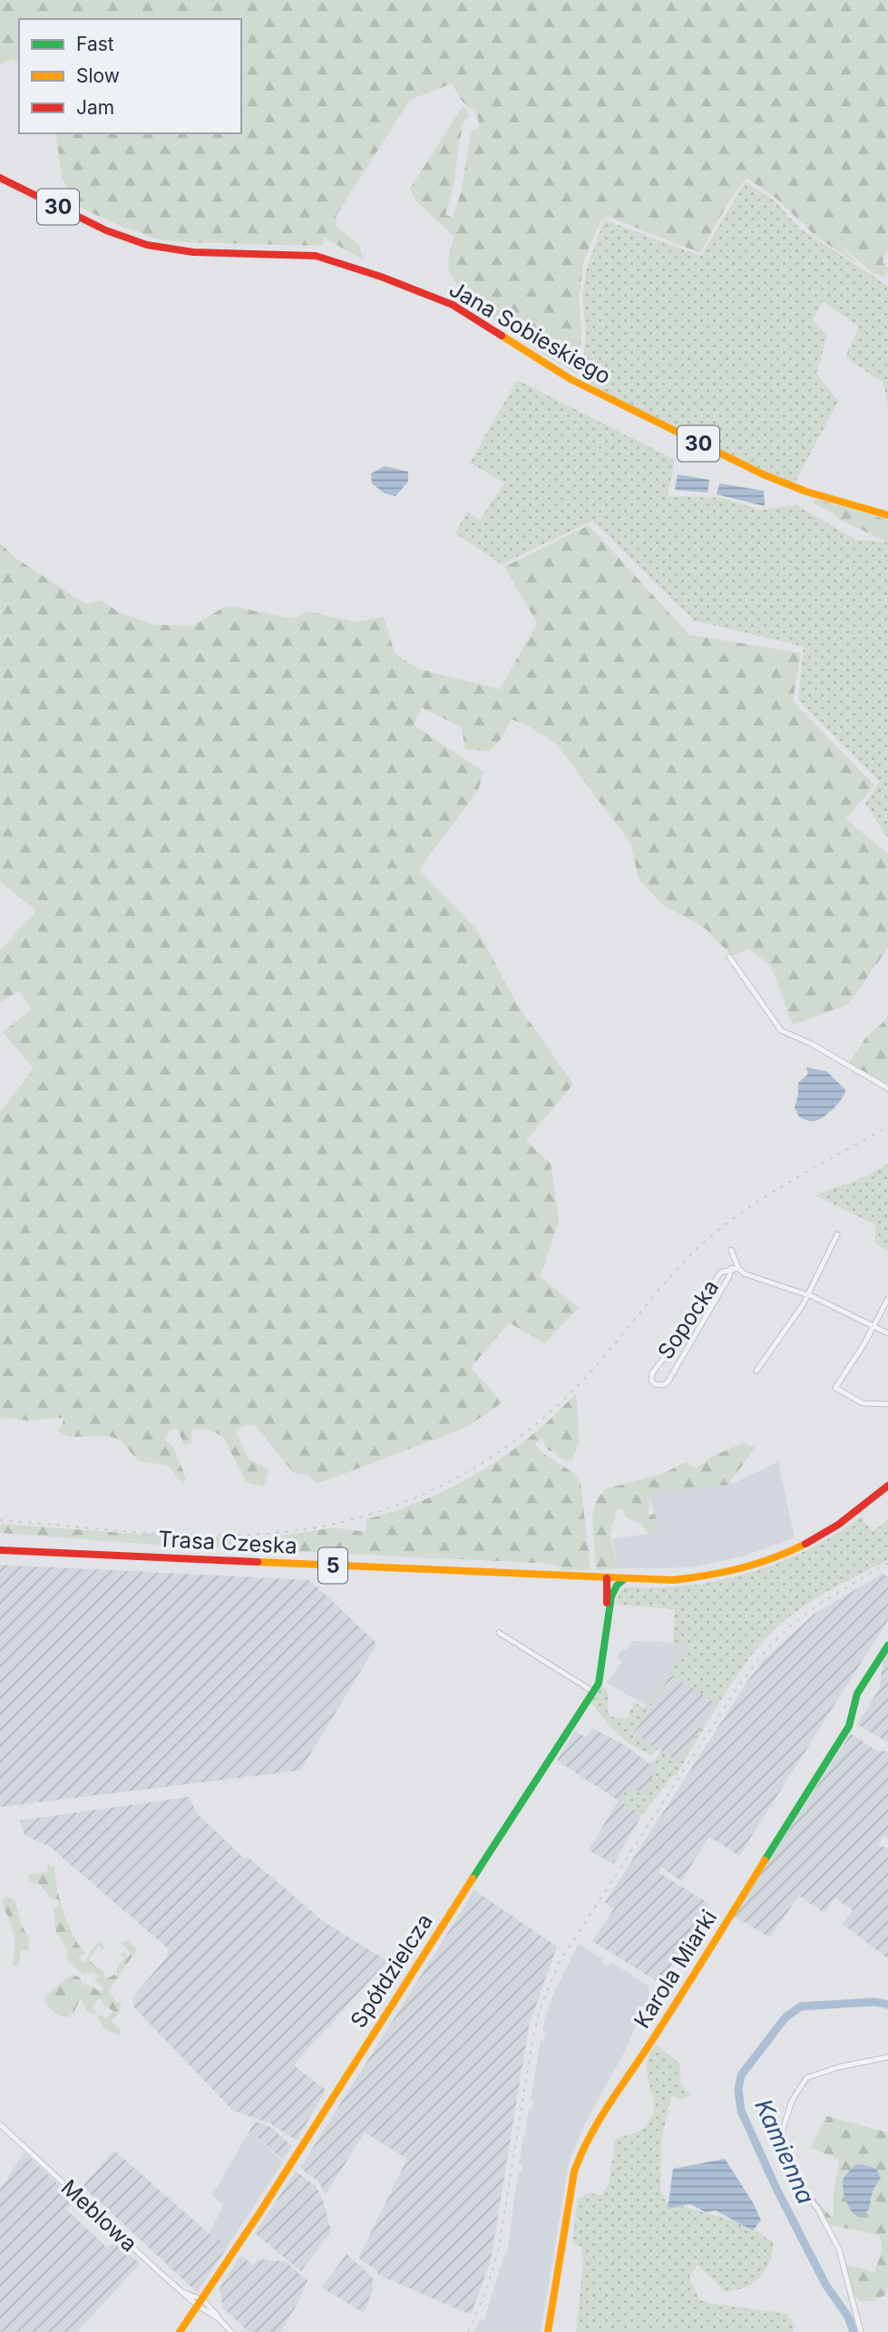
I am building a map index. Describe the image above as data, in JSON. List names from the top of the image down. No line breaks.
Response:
{"streets":{"main road":["30","Jana Sobieskiego","Trasa Czeska","5","Karola Miarki","Spółdzielcza"],"street":["Sopocka","Meblowa"]},"crossings":[["Trasa Czeska","5"],["Trasa Czeska","Spółdzielcza"],["5","Spółdzielcza"],["Spółdzielcza","Meblowa"]],"water":["Kamienna"],"legend":["Fast","Slow","Jam"]}
